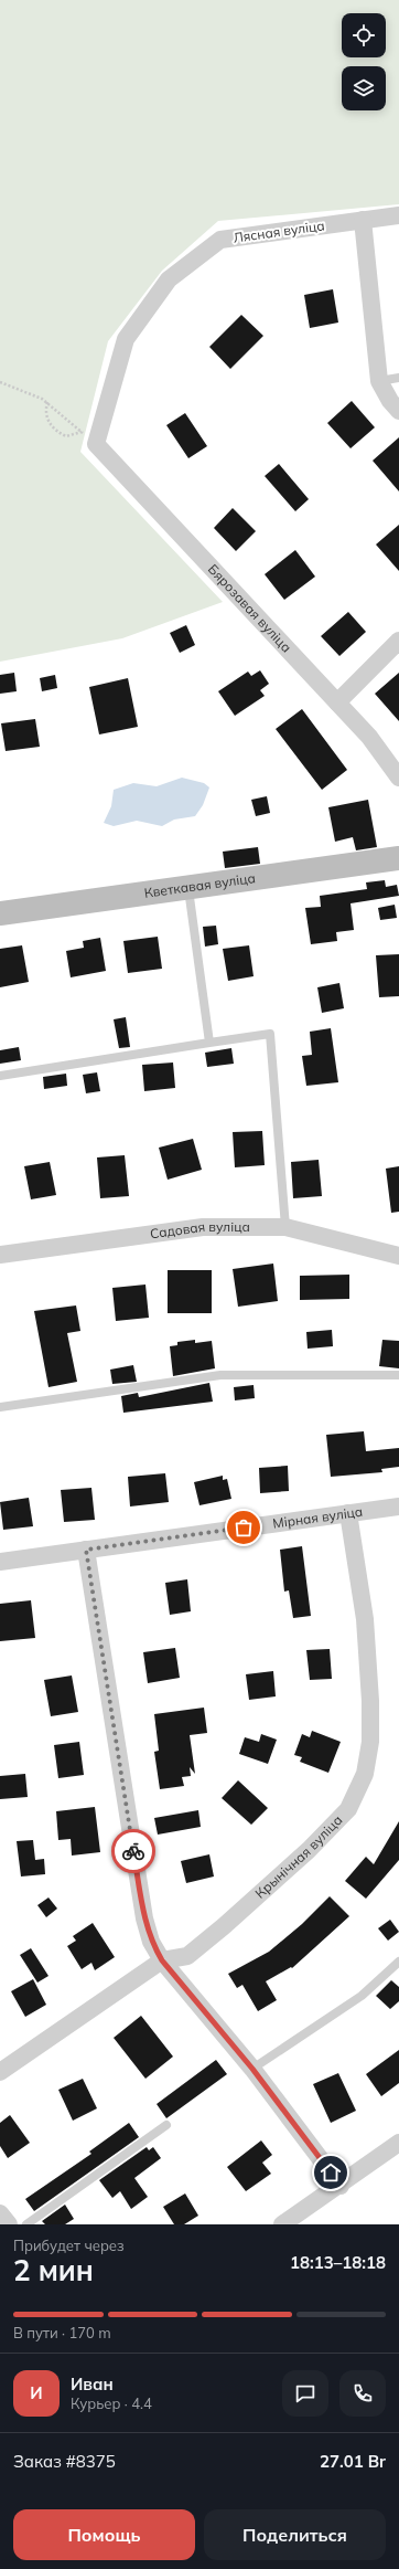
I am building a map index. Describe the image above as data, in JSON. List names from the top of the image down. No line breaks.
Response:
{"streets":{"street":["Лясная вуліца","Бярозавая вуліца","Кветкавая вуліца","Садовая вуліца","Мірная вуліца","Крынічная вуліца"]},"crossings":[["Лясная вуліца","Бярозавая вуліца"],["Мірная вуліца","Крынічная вуліца"]],"page":{"heading":["2 мин","Прибудет через","18:13–18:18"],"panel":["Иван","Курьер · 4.4","Заказ #8375","27.01 Br"],"bar":"В пути · 170 m","round":"И","buttons":["Помощь","Поделиться"]}}
